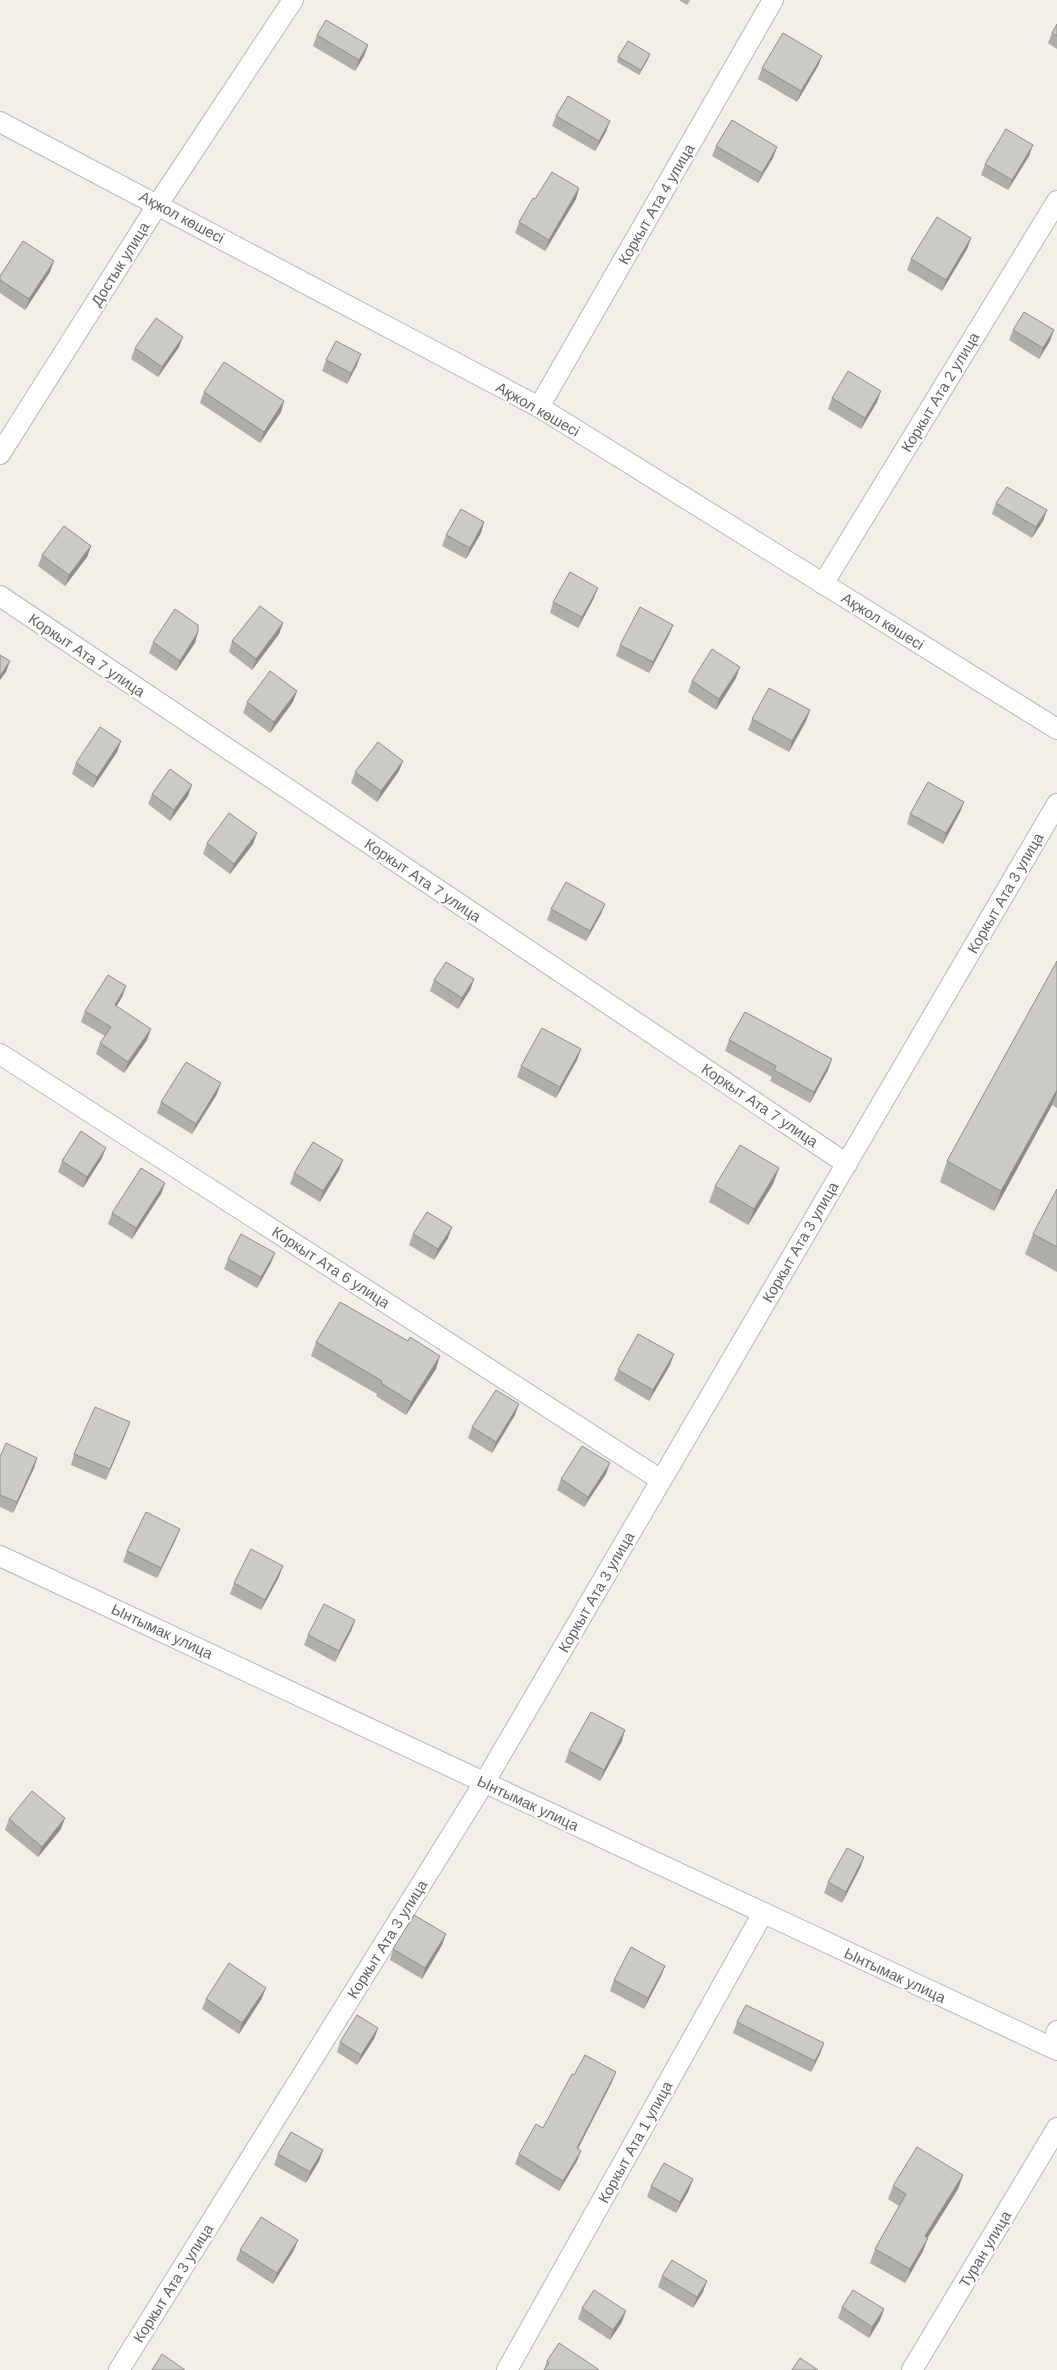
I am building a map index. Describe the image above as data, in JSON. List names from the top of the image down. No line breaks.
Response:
{"streets":{"street":["Коркыт Ата 4 улица","Ақжол көшесі","Достык улица","Коркыт Ата 2 улица","Коркыт Ата 7 улица","Коркыт Ата 3 улица","Коркыт Ата 6 улица","Ынтымак улица","Коркыт Ата 1 улица","Туран улица"]},"crossings":[["Коркыт Ата 4 улица","Ақжол көшесі"],["Ақжол көшесі","Достык улица"],["Ақжол көшесі","Коркыт Ата 2 улица"],["Коркыт Ата 7 улица","Коркыт Ата 3 улица"],["Коркыт Ата 3 улица","Коркыт Ата 6 улица"],["Коркыт Ата 3 улица","Ынтымак улица"],["Ынтымак улица","Коркыт Ата 1 улица"]]}
